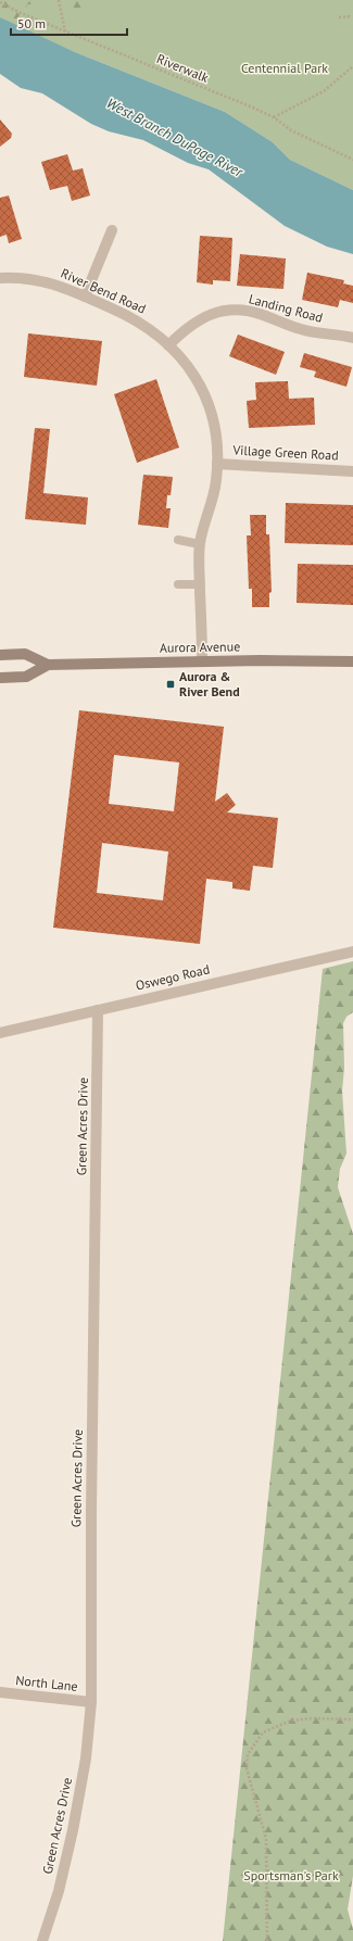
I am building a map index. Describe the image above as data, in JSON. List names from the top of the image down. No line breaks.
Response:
{"streets":{"main road":["Aurora Avenue"],"street":["River Bend Road","Landing Road","Village Green Road","Oswego Road","Green Acres Drive","North Lane"],"path":["Riverwalk"]},"crossings":[["River Bend Road","Landing Road"],["River Bend Road","Village Green Road"],["River Bend Road","Aurora Avenue"],["Oswego Road","Green Acres Drive"],["Green Acres Drive","North Lane"]],"water":["West Branch DuPage River"],"parks":["Centennial Park","Sportsman's Park"],"places":{"transit":["Aurora & River Bend"]},"scale_bar":"50 m"}
